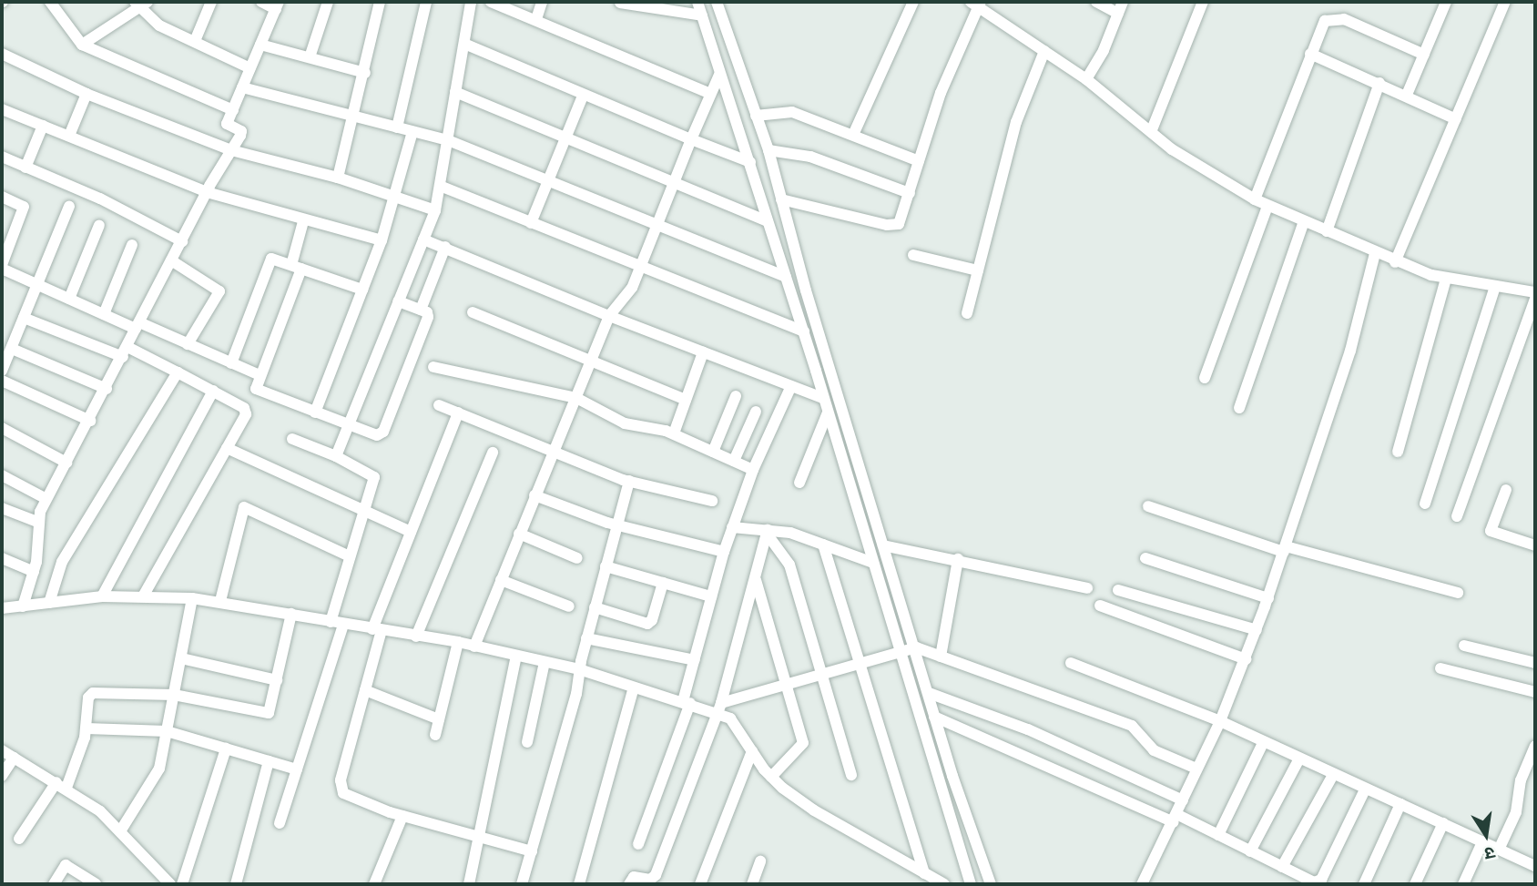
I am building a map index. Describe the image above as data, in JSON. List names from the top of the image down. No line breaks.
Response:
{"north":"bottom"}
